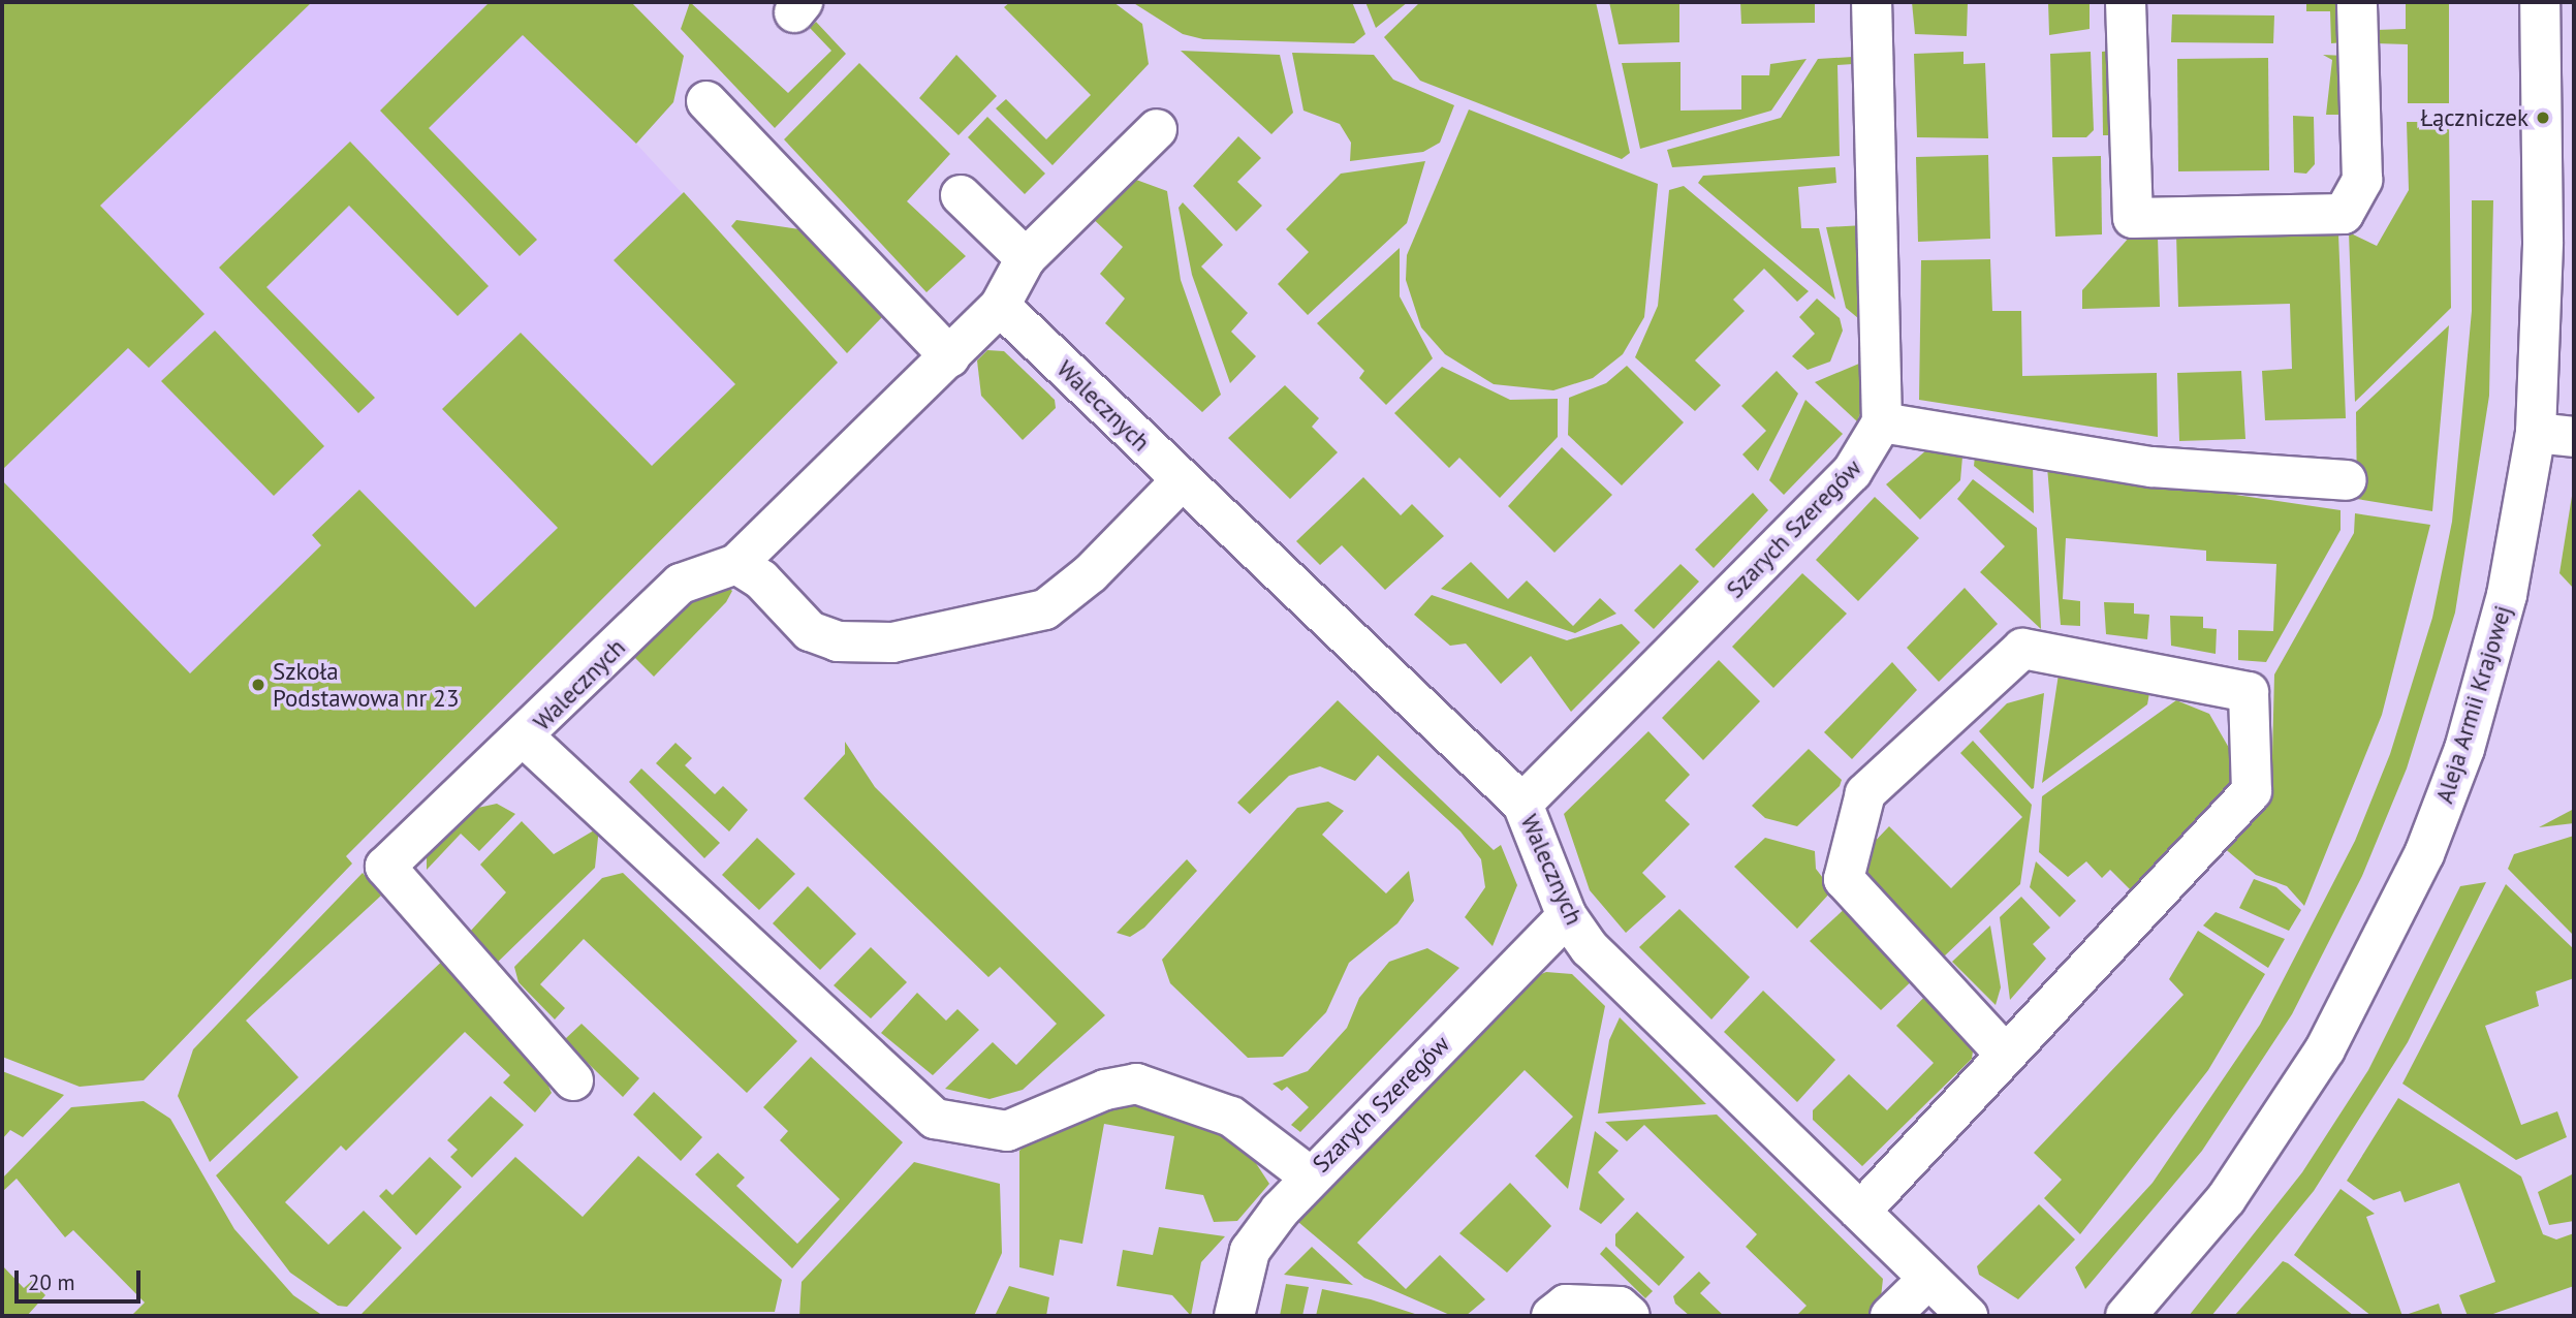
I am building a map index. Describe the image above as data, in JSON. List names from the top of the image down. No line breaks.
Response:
{"streets":{"street":["Walecznych","Szarych Szeregów","Aleja Armii Krajowej"]},"crossings":[["Walecznych","Szarych Szeregów"]],"places":["Łączniczek","Szkoła Podstawowa nr 23"],"scale_bar":"20 m"}
